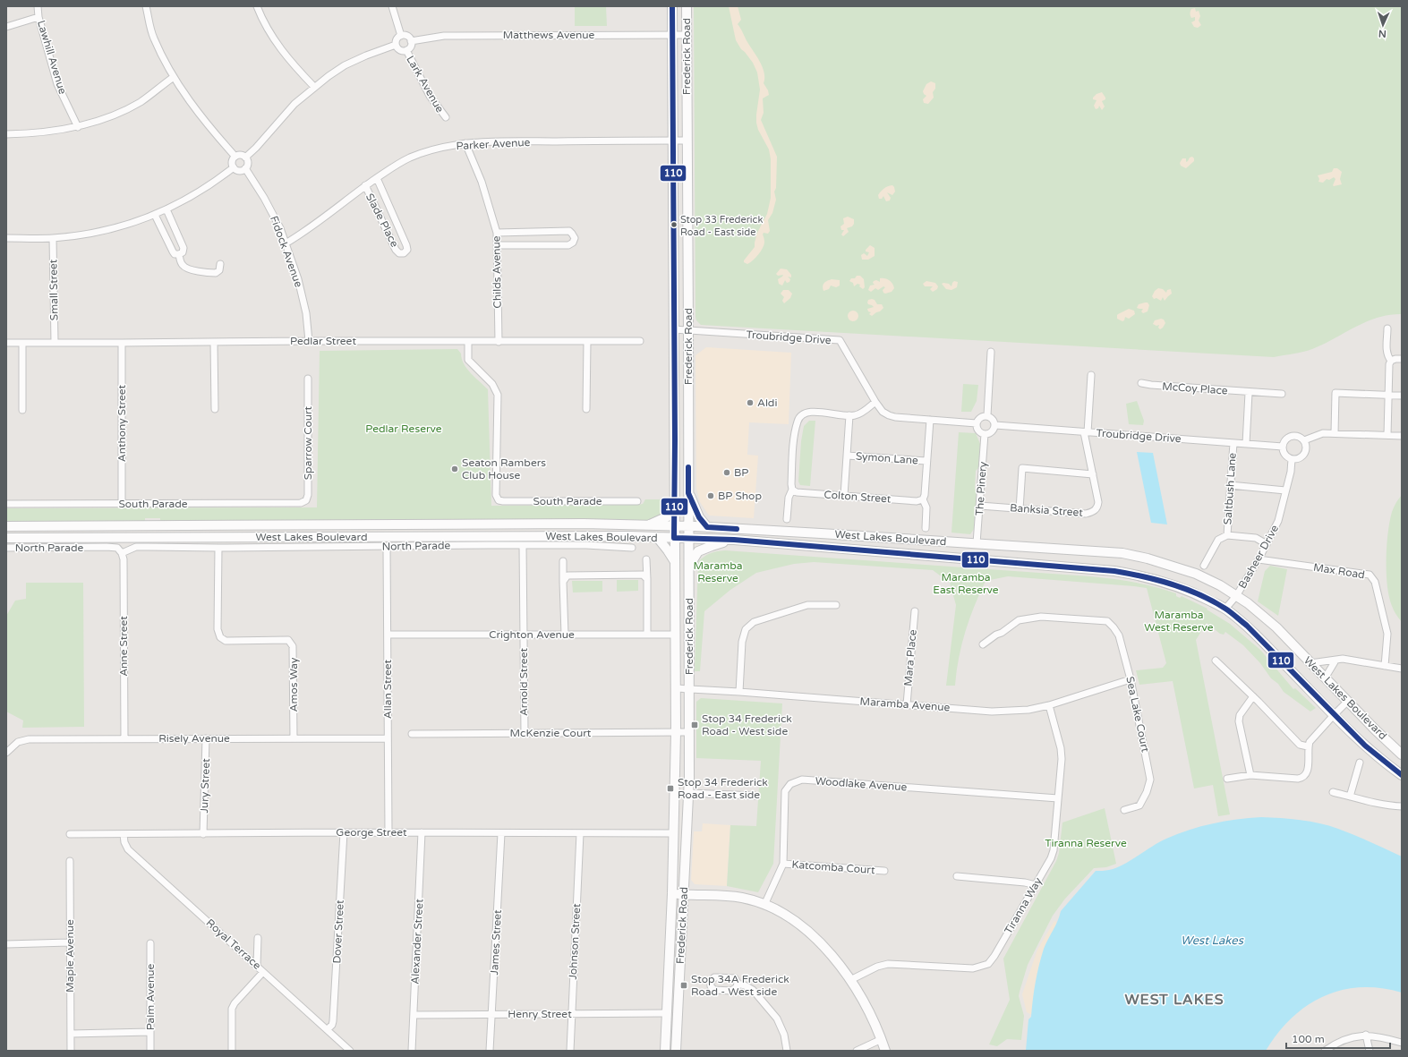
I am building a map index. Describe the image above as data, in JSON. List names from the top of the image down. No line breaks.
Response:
{"streets":{"main road":["Frederick Road","West Lakes Boulevard"],"street":["Matthews Avenue","Lawhill Avenue","Lark Avenue","Parker Avenue","Slade Place","Fidock Avenue","Childs Avenue","Small Street","Troubridge Drive","Pedlar Street","McCoy Place","Anthony Street","Sparrow Court","Symon Lane","The Pinery","Saltbush Lane","Colton Street","South Parade","Banksia Street","North Parade","Basheer Drive","Max Road","Crighton Avenue","Anne Street","Mara Place","Arnold Street","Amos Way","Allan Street","Maramba Avenue","Sea Lake Court","McKenzie Court","Risely Avenue","Woodlake Avenue","Jury Street","George Street","Katcomba Court","Tiranna Way","Dover Street","Alexander Street","Johnson Street","James Street","Royal Terrace","Maple Avenue","Palm Avenue","Henry Street"]},"crossings":[["Matthews Avenue","Frederick Road"],["Matthews Avenue","Lark Avenue"],["Frederick Road","Parker Avenue"],["Frederick Road","Troubridge Drive"],["Frederick Road","West Lakes Boulevard"],["Frederick Road","Crighton Avenue"],["Frederick Road","Maramba Avenue"],["Frederick Road","McKenzie Court"],["Frederick Road","George Street"],["Frederick Road","Henry Street"],["Parker Avenue","Slade Place"],["Parker Avenue","Fidock Avenue"],["Parker Avenue","Childs Avenue"],["Fidock Avenue","Pedlar Street"],["Childs Avenue","Pedlar Street"],["Small Street","Pedlar Street"],["Troubridge Drive","The Pinery"],["Troubridge Drive","Saltbush Lane"],["Troubridge Drive","Banksia Street"],["Troubridge Drive","Basheer Drive"],["Pedlar Street","Anthony Street"],["Pedlar Street","South Parade"],["Anthony Street","South Parade"],["Sparrow Court","South Parade"],["Symon Lane","Colton Street"],["The Pinery","Banksia Street"],["The Pinery","West Lakes Boulevard"],["Saltbush Lane","Basheer Drive"],["West Lakes Boulevard","North Parade"],["West Lakes Boulevard","Basheer Drive"],["North Parade","Anne Street"],["North Parade","Arnold Street"],["North Parade","Amos Way"],["North Parade","Allan Street"],["Basheer Drive","Max Road"],["Crighton Avenue","Arnold Street"],["Crighton Avenue","Allan Street"],["Anne Street","Risely Avenue"],["Mara Place","Maramba Avenue"],["Arnold Street","McKenzie Court"],["Amos Way","Risely Avenue"],["Allan Street","Risely Avenue"],["Allan Street","George Street"],["Maramba Avenue","Sea Lake Court"],["Maramba Avenue","Tiranna Way"],["Risely Avenue","Jury Street"],["Woodlake Avenue","Katcomba Court"],["Woodlake Avenue","Tiranna Way"],["Jury Street","George Street"],["George Street","Dover Street"],["George Street","Alexander Street"],["George Street","Johnson Street"],["George Street","James Street"],["George Street","Royal Terrace"],["Dover Street","Royal Terrace"],["Alexander Street","Henry Street"],["Johnson Street","Henry Street"],["James Street","Henry Street"]],"districts":["WEST LAKES"],"water":["West Lakes"],"parks":["Pedlar Reserve","Maramba Reserve","Maramba East Reserve","Maramba West Reserve","Tiranna Reserve"],"places":{"other":["Stop 33 Frederick Road - East side","Aldi","Seaton Rambers Club House","BP","BP Shop"],"transit":["Stop 34 Frederick Road - West side","Stop 34 Frederick Road - East side","Stop 34A Frederick Road - West side"]},"lines":["transit line 110"],"scale_bar":"100 m","north":"bottom"}
